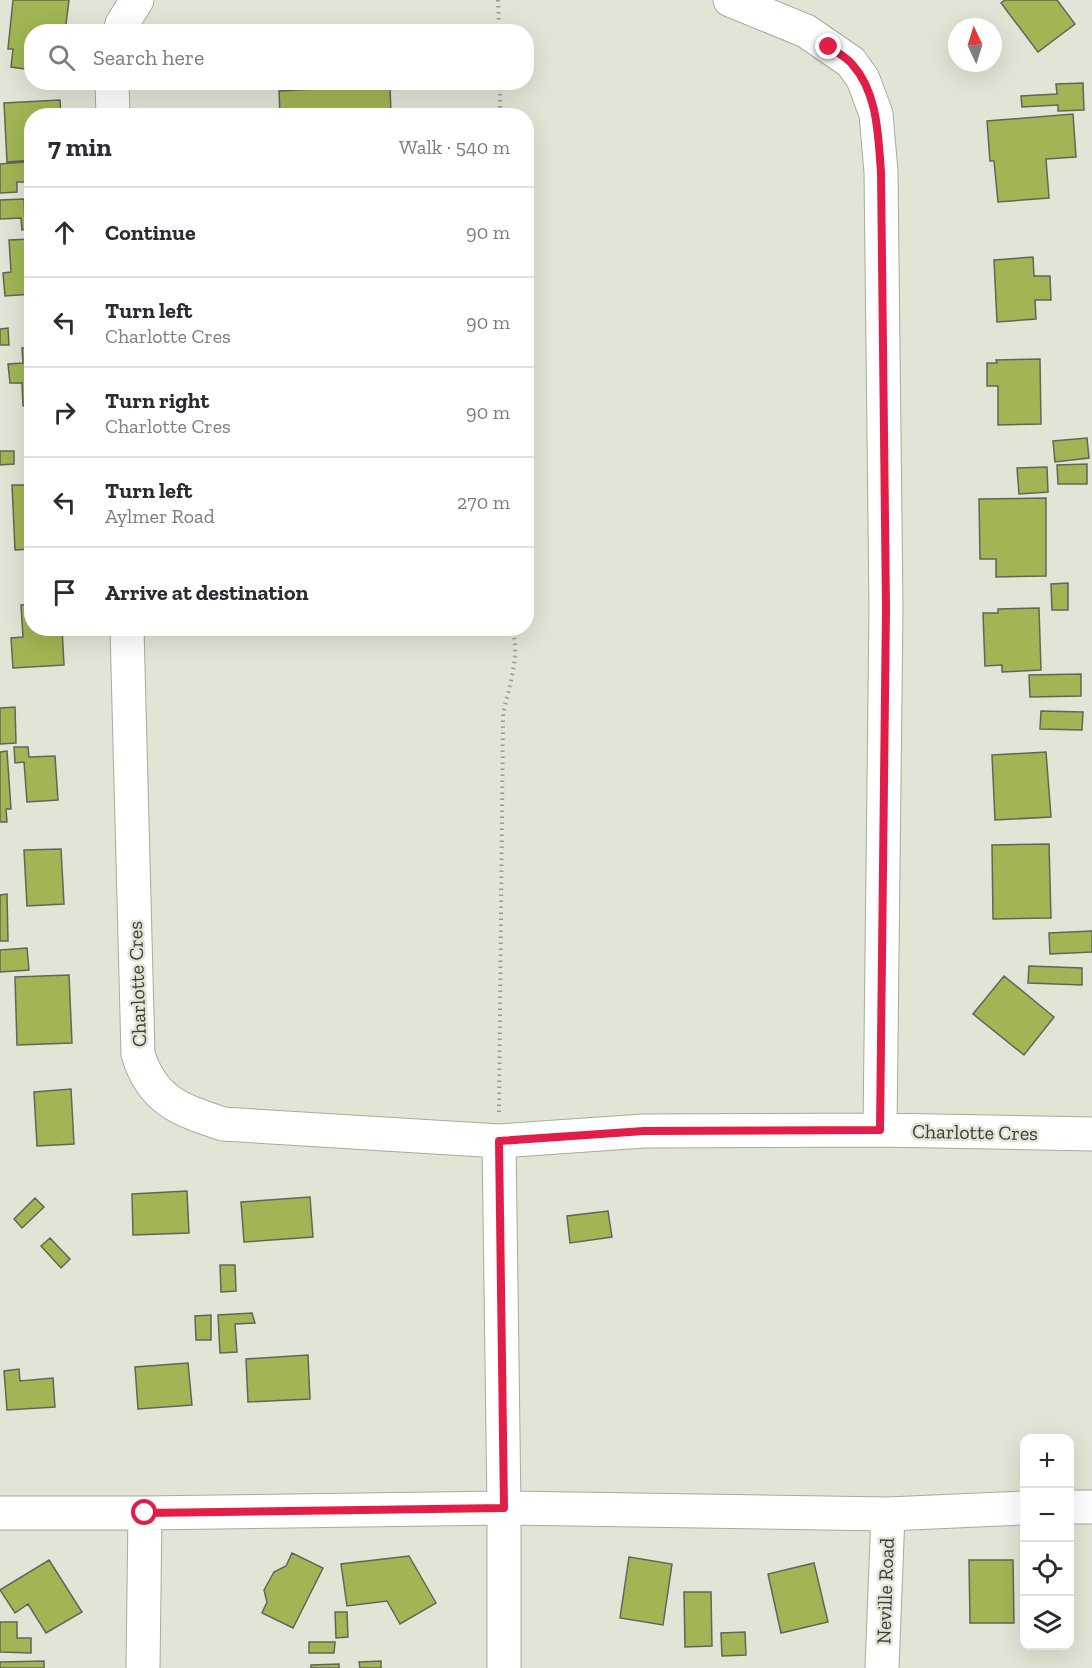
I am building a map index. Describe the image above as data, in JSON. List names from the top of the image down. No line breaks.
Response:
{"streets":{"street":["Charlotte Cres","Neville Road"]},"north":"top","page":{"search":"Search here","heading":["7 min","Walk · 540 m"],"list":[["Continue","90 m"],["Turn left","Charlotte Cres","90 m"],["Turn right","Charlotte Cres","90 m"],["Turn left","Aylmer Road","270 m"],"Arrive at destination"],"map_buttons":["+","−"]}}
